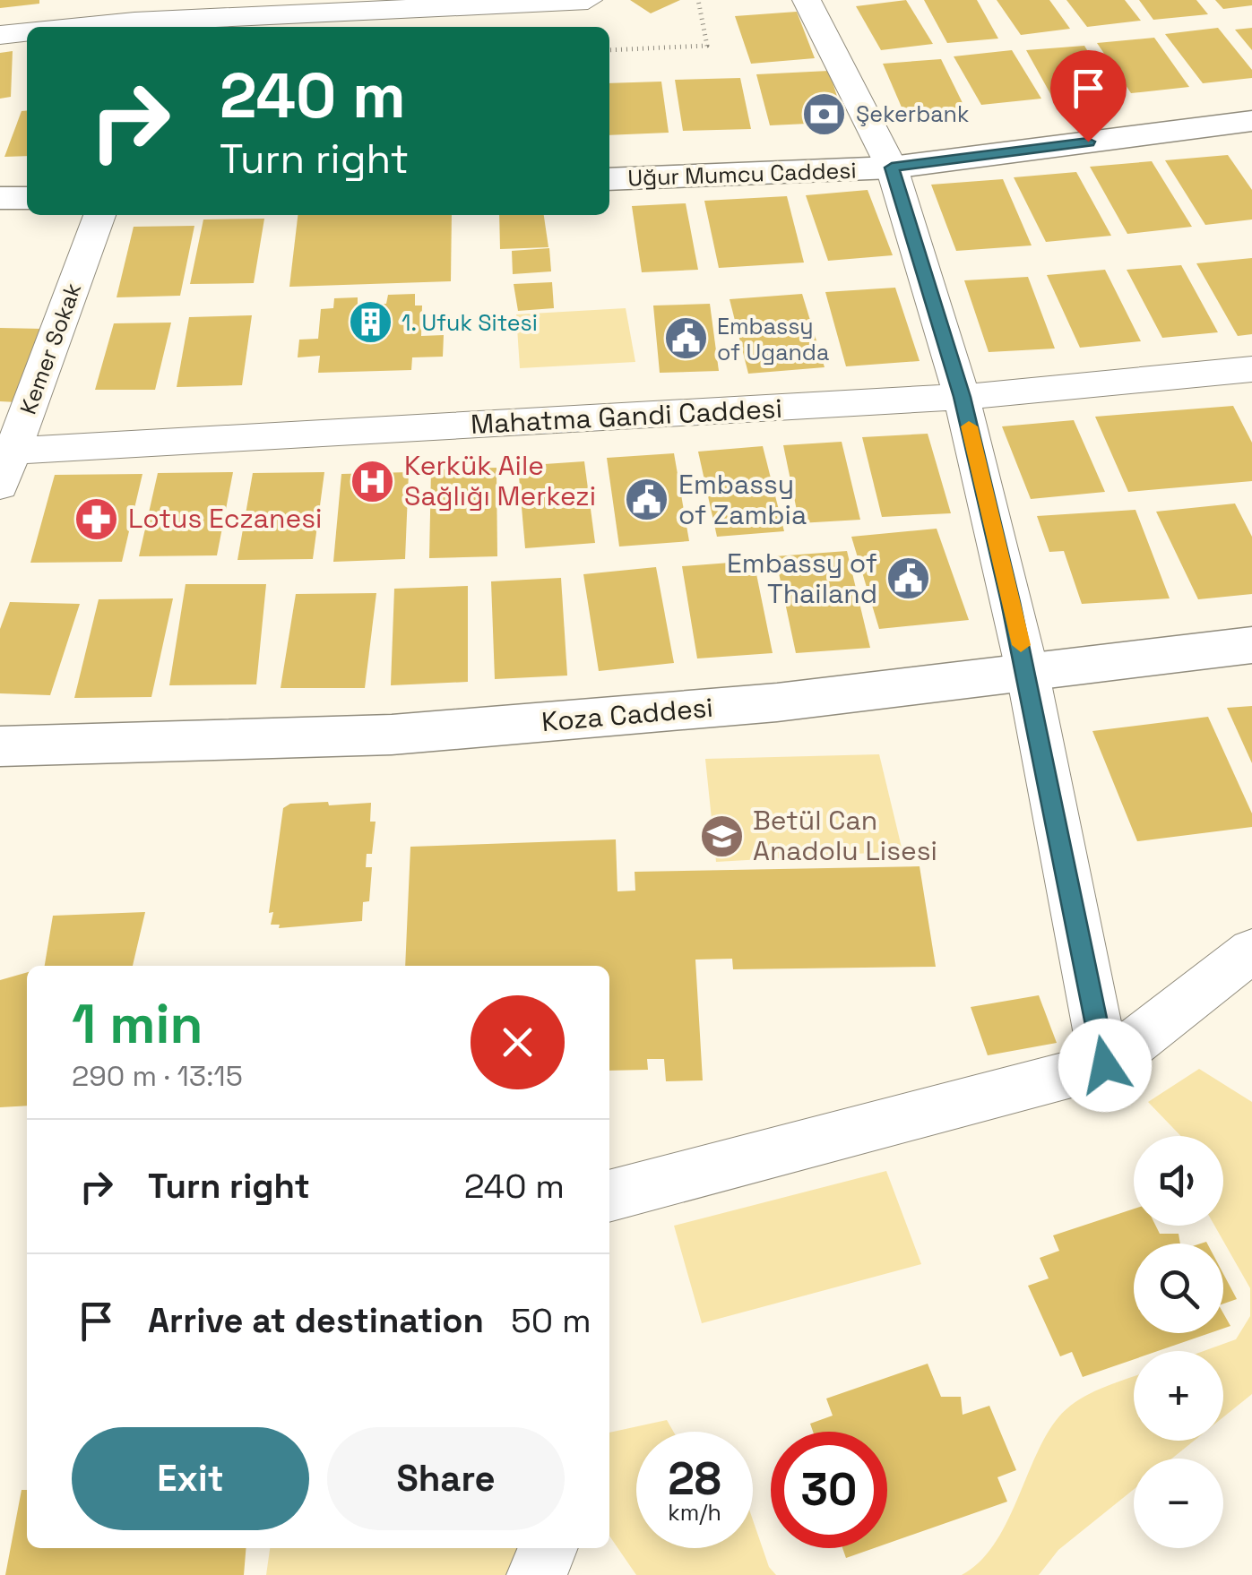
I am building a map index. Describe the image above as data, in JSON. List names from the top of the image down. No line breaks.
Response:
{"streets":{"main road":["Uğur Mumcu Caddesi","Koza Caddesi"],"street":["Kemer Sokak","Mahatma Gandi Caddesi"]},"crossings":[["Kemer Sokak","Mahatma Gandi Caddesi"]],"places":{"bank":["Şekerbank"],"building":["1. Ufuk Sitesi"],"public building":["Embassy of Uganda","Embassy of Zambia","Embassy of Thailand"],"hospital":["Kerkük Aile Sağlığı Merkezi"],"pharmacy":["Lotus Eczanesi"],"school or university":["Betül Can Anadolu Lisesi"]},"page":{"turn":["240 m","Turn right"],"heading":["1 min","290 m · 13:15"],"list":[{"name":"Turn right","value":"240 m"},{"name":"Arrive at destination","value":"50 m"}],"map_buttons":["+","−"],"buttons":["Exit","Share"],"speed":"28 km/h","limit":"30"}}
